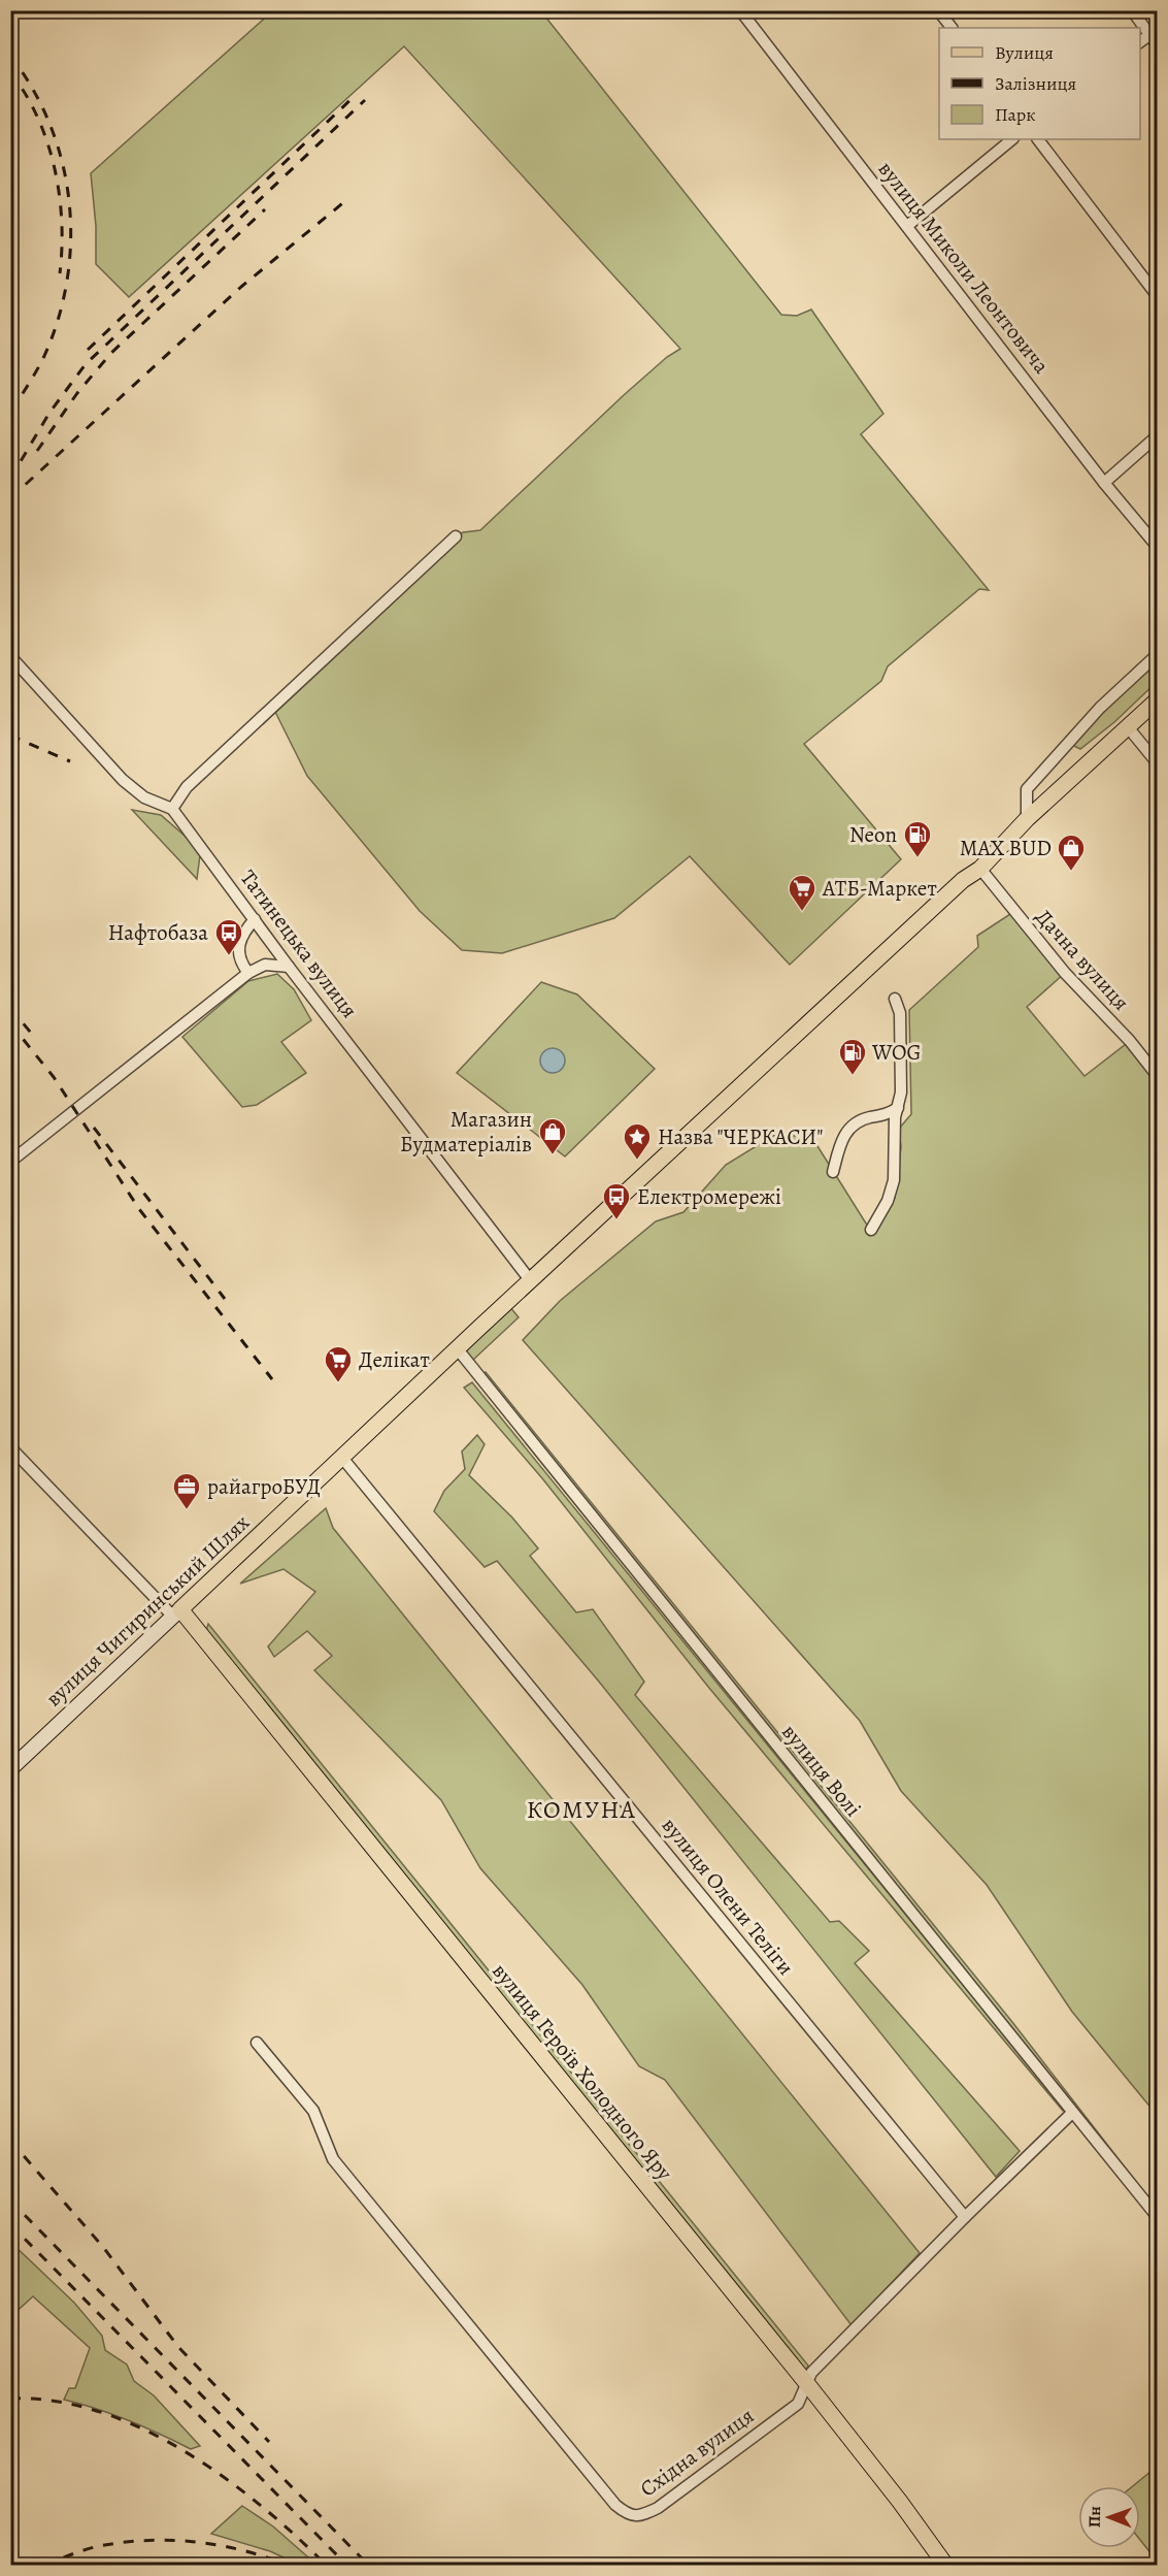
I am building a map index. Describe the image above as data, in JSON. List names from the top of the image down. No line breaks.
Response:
{"streets":{"main road":["вулиця Чигиринський Шлях","вулиця Героїв Холодного Яру"],"street":["вулиця Миколи Леонтовича","Татинецька вулиця","Дачна вулиця","вулиця Волі","вулиця Олени Теліги","Східна вулиця"]},"crossings":[["Татинецька вулиця","вулиця Чигиринський Шлях"],["Дачна вулиця","вулиця Чигиринський Шлях"],["вулиця Чигиринський Шлях","вулиця Волі"],["вулиця Чигиринський Шлях","вулиця Олени Теліги"],["вулиця Чигиринський Шлях","вулиця Героїв Холодного Яру"],["вулиця Волі","Східна вулиця"],["вулиця Олени Теліги","Східна вулиця"],["вулиця Героїв Холодного Яру","Східна вулиця"]],"districts":["КОМУНА"],"places":{"fuel station":["Neon","WOG"],"shop":["MAX BUD","Магазин Будматеріалів"],"supermarket":["АТБ-Маркет","Делікат"],"bus stop":["Нафтобаза","Електромережі"],"place":["Назва \"ЧЕРКАСИ\""],"office":["райагроБУД"]},"legend":["Вулиця","Залізниця","Парк"],"north":"left"}
